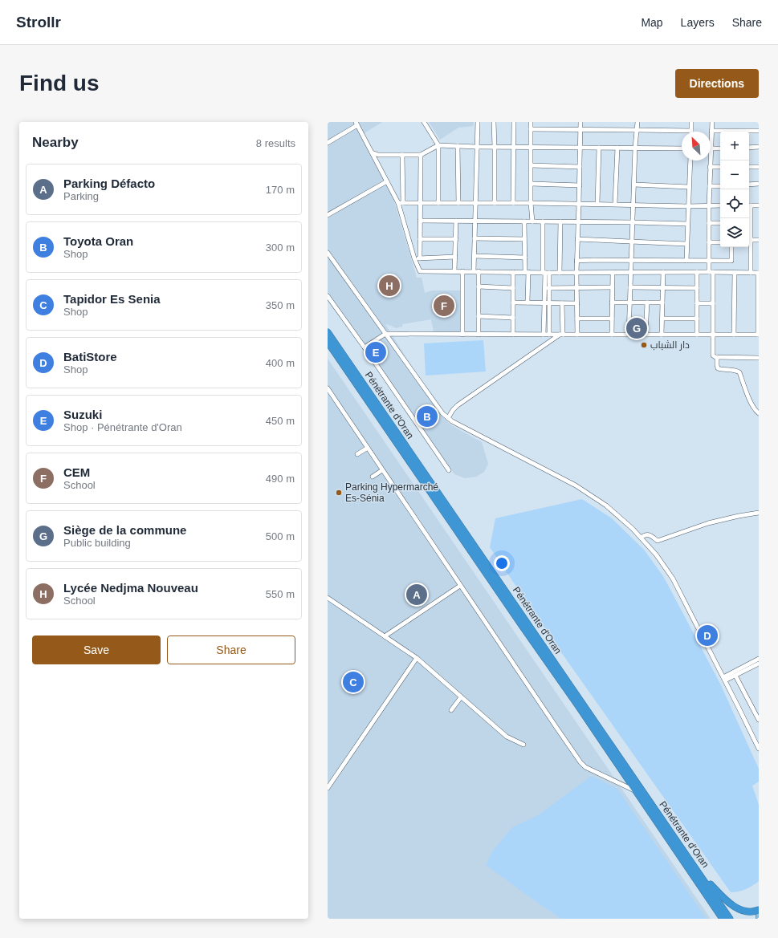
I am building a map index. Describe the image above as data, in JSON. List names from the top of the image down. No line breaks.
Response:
{"streets":{"highway":["Pénétrante d'Oran"]},"places":["دار الشباب","Parking Hypermarché Es-Sénia"],"north":"top left","page":{"header":"Strollr","nav":["Map","Layers","Share"],"buttons":["Directions",["Save","Share"]],"title":"Find us","heading":["Nearby","8 results"],"map_buttons":["+","−"],"list":[{"mark":"A","name":"Parking Défacto","note":"Parking","value":"170 m"},{"mark":"B","name":"Toyota Oran","note":"Shop","value":"300 m"},{"mark":"C","name":"Tapidor Es Senia","note":"Shop","value":"350 m"},{"mark":"D","name":"BatiStore","note":"Shop","value":"400 m"},{"mark":"E","name":"Suzuki","note":"Shop · Pénétrante d'Oran","value":"450 m"},{"mark":"F","name":"CEM","note":"School","value":"490 m"},{"mark":"G","name":"Siège de la commune","note":"Public building","value":"500 m"},{"mark":"H","name":"Lycée Nedjma Nouveau","note":"School","value":"550 m"}],"pins":["H","F","G","E","B","A","D","C"]}}
